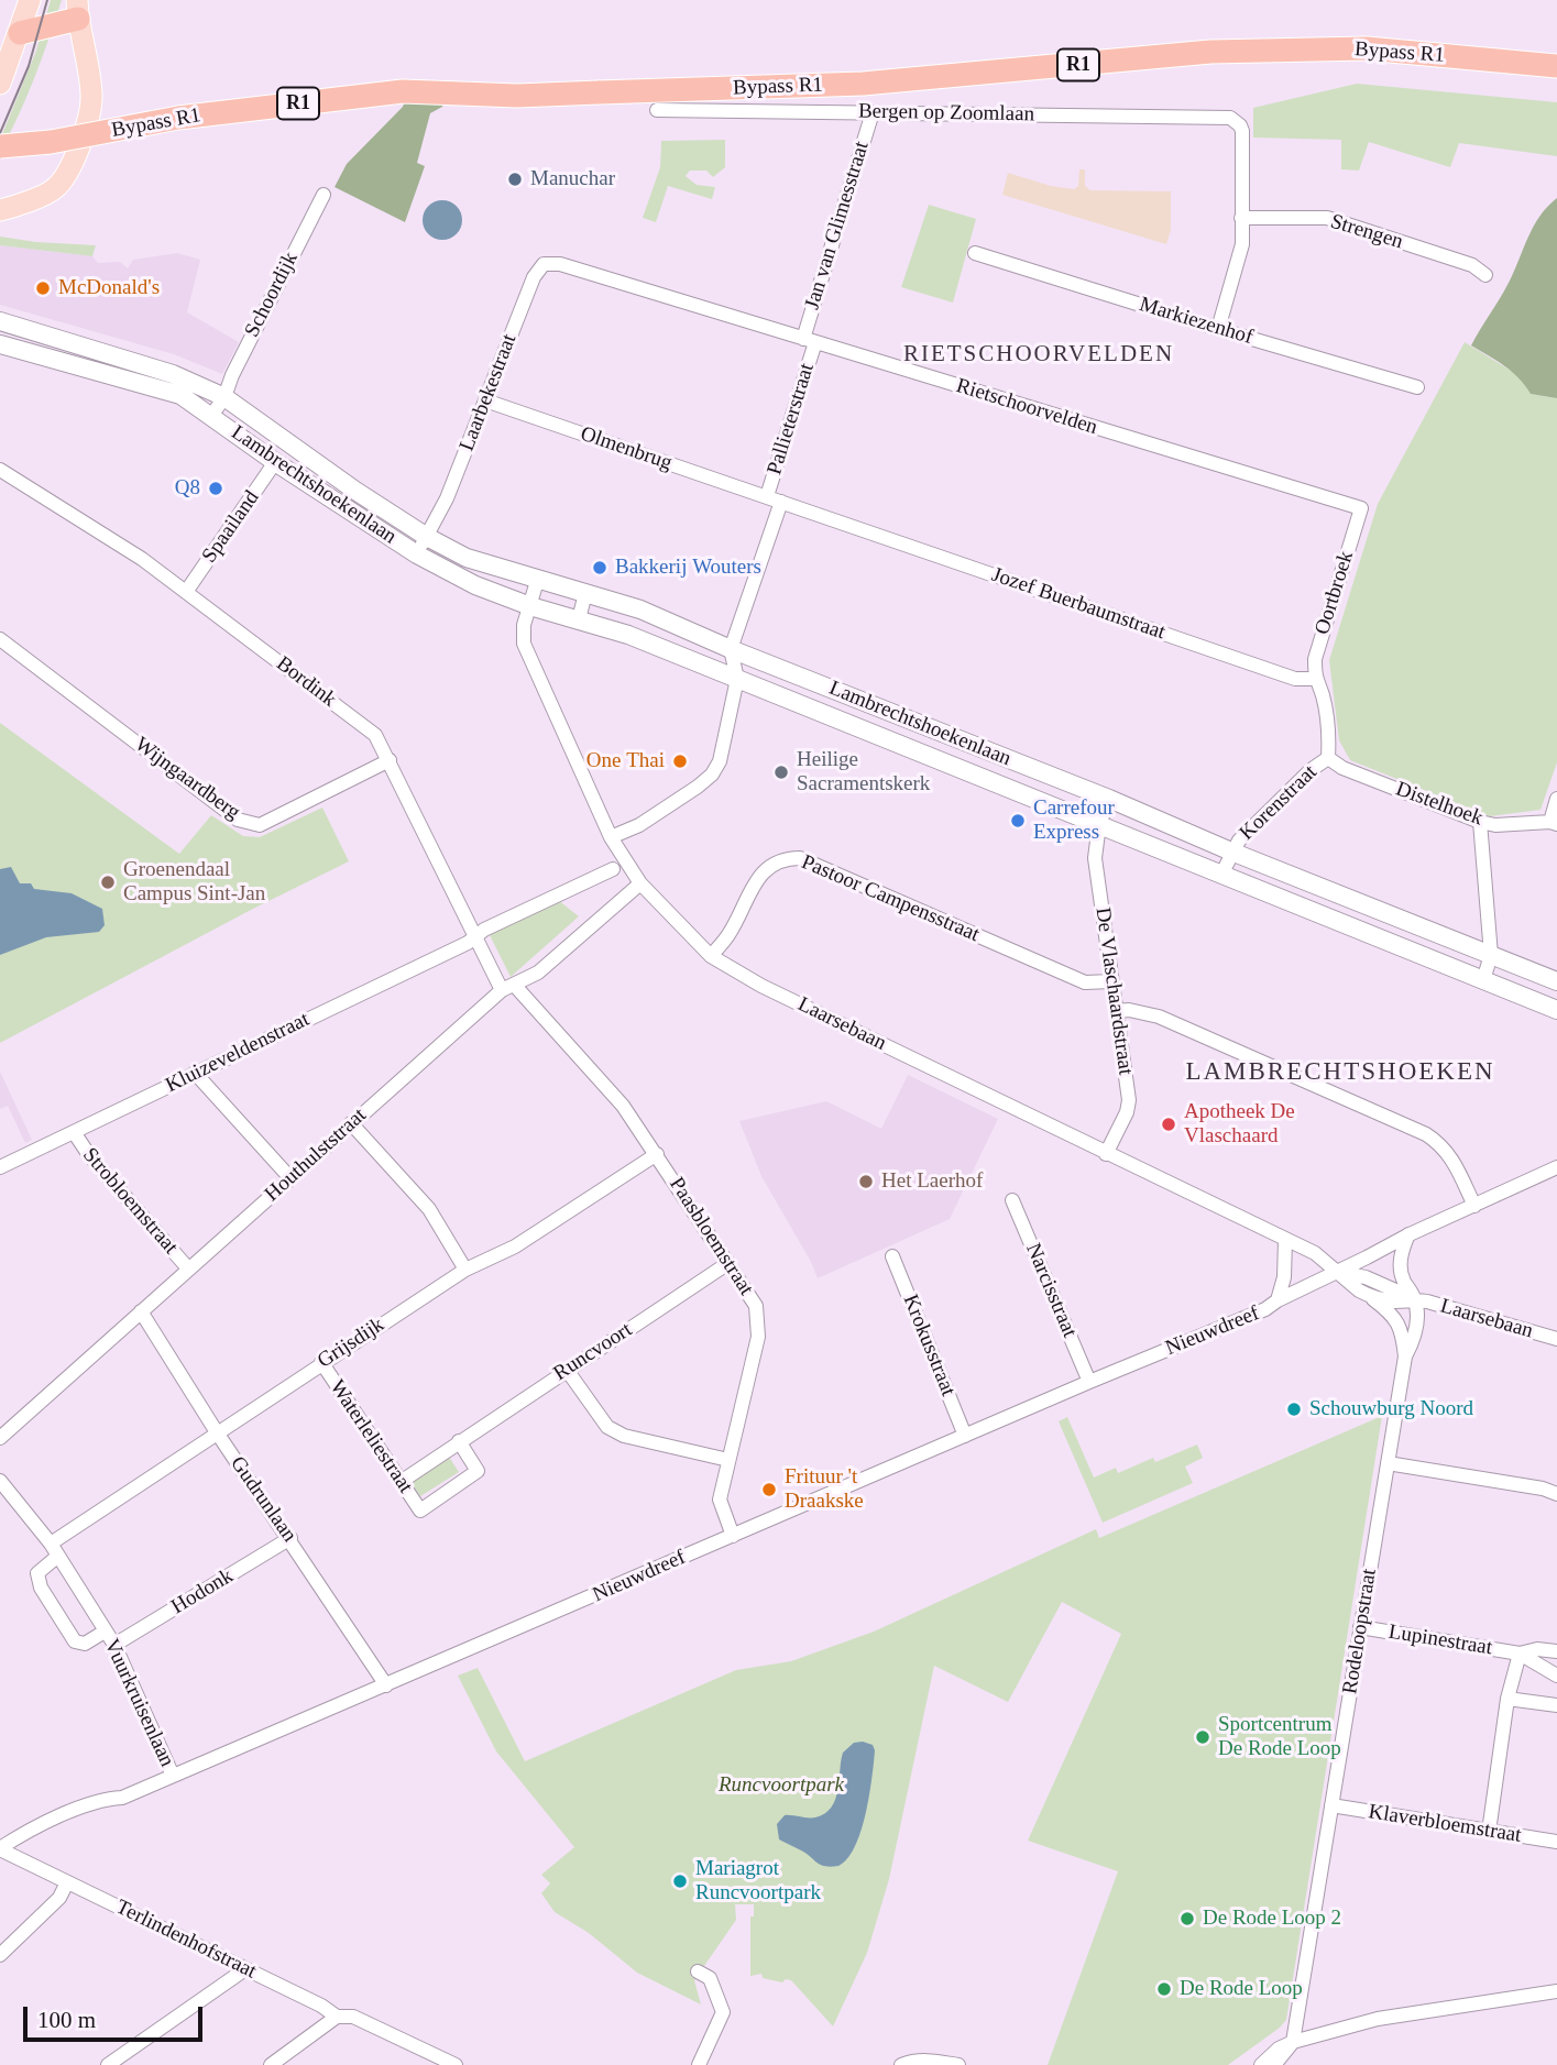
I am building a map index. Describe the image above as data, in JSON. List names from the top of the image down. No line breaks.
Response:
{"streets":{"highway":["Bypass R1","R1"],"street":["Bergen op Zoomlaan","Jan van Glimesstraat","Strengen","Schoordijk","Markiezenhof","Laarbekestraat","Rietschoorvelden","Pallieterstraat","Olmenbrug","Lambrechtshoekenlaan","Spaailand","Oortbroek","Jozef Buerbaumstraat","Bordink","Wijngaardberg","Korenstraat","Distelhoek","Pastoor Campensstraat","De Vlaschaardstraat","Laarsebaan","Kluizeveldenstraat","Houthulststraat","Strobloemstraat","Paasbloemstraat","Narcisstraat","Nieuwdreef","Grijsdijk","Krokusstraat","Runcvoort","Waterleliestraat","Gudrunlaan","Hodonk","Rodeloopstraat","Lupinestraat","Vuurkruisenlaan","Klaverbloemstraat","Terlindenhofstraat"]},"crossings":[["Bergen op Zoomlaan","Jan van Glimesstraat"],["Bergen op Zoomlaan","Strengen"],["Jan van Glimesstraat","Rietschoorvelden"],["Jan van Glimesstraat","Pallieterstraat"],["Schoordijk","Lambrechtshoekenlaan"],["Laarbekestraat","Rietschoorvelden"],["Laarbekestraat","Olmenbrug"],["Laarbekestraat","Lambrechtshoekenlaan"],["Rietschoorvelden","Pallieterstraat"],["Rietschoorvelden","Oortbroek"],["Pallieterstraat","Olmenbrug"],["Pallieterstraat","Lambrechtshoekenlaan"],["Pallieterstraat","Jozef Buerbaumstraat"],["Olmenbrug","Jozef Buerbaumstraat"],["Lambrechtshoekenlaan","Spaailand"],["Lambrechtshoekenlaan","Korenstraat"],["Lambrechtshoekenlaan","De Vlaschaardstraat"],["Lambrechtshoekenlaan","Laarsebaan"],["Spaailand","Bordink"],["Oortbroek","Jozef Buerbaumstraat"],["Bordink","Wijngaardberg"],["Bordink","Kluizeveldenstraat"],["Bordink","Houthulststraat"],["Bordink","Paasbloemstraat"],["Korenstraat","Distelhoek"],["Pastoor Campensstraat","De Vlaschaardstraat"],["Pastoor Campensstraat","Laarsebaan"],["De Vlaschaardstraat","Laarsebaan"],["Laarsebaan","Houthulststraat"],["Laarsebaan","Nieuwdreef"],["Laarsebaan","Rodeloopstraat"],["Kluizeveldenstraat","Strobloemstraat"],["Houthulststraat","Strobloemstraat"],["Houthulststraat","Paasbloemstraat"],["Houthulststraat","Gudrunlaan"],["Paasbloemstraat","Nieuwdreef"],["Paasbloemstraat","Grijsdijk"],["Paasbloemstraat","Runcvoort"],["Narcisstraat","Nieuwdreef"],["Nieuwdreef","Krokusstraat"],["Nieuwdreef","Gudrunlaan"],["Nieuwdreef","Vuurkruisenlaan"],["Nieuwdreef","Terlindenhofstraat"],["Grijsdijk","Waterleliestraat"],["Grijsdijk","Gudrunlaan"],["Grijsdijk","Vuurkruisenlaan"],["Runcvoort","Waterleliestraat"],["Gudrunlaan","Hodonk"],["Hodonk","Vuurkruisenlaan"],["Rodeloopstraat","Lupinestraat"],["Rodeloopstraat","Klaverbloemstraat"]],"districts":["RIETSCHOORVELDEN","LAMBRECHTSHOEKEN"],"parks":["Runcvoortpark"],"places":["Manuchar","McDonald's","Q8","Bakkerij Wouters","One Thai","Heilige Sacramentskerk","Carrefour Express","Groenendaal Campus Sint-Jan","Apotheek De Vlaschaard","Het Laerhof","Schouwburg Noord","Frituur 't Draakske","Sportcentrum De Rode Loop","Mariagrot Runcvoortpark","De Rode Loop 2","De Rode Loop"],"scale_bar":"100 m"}
